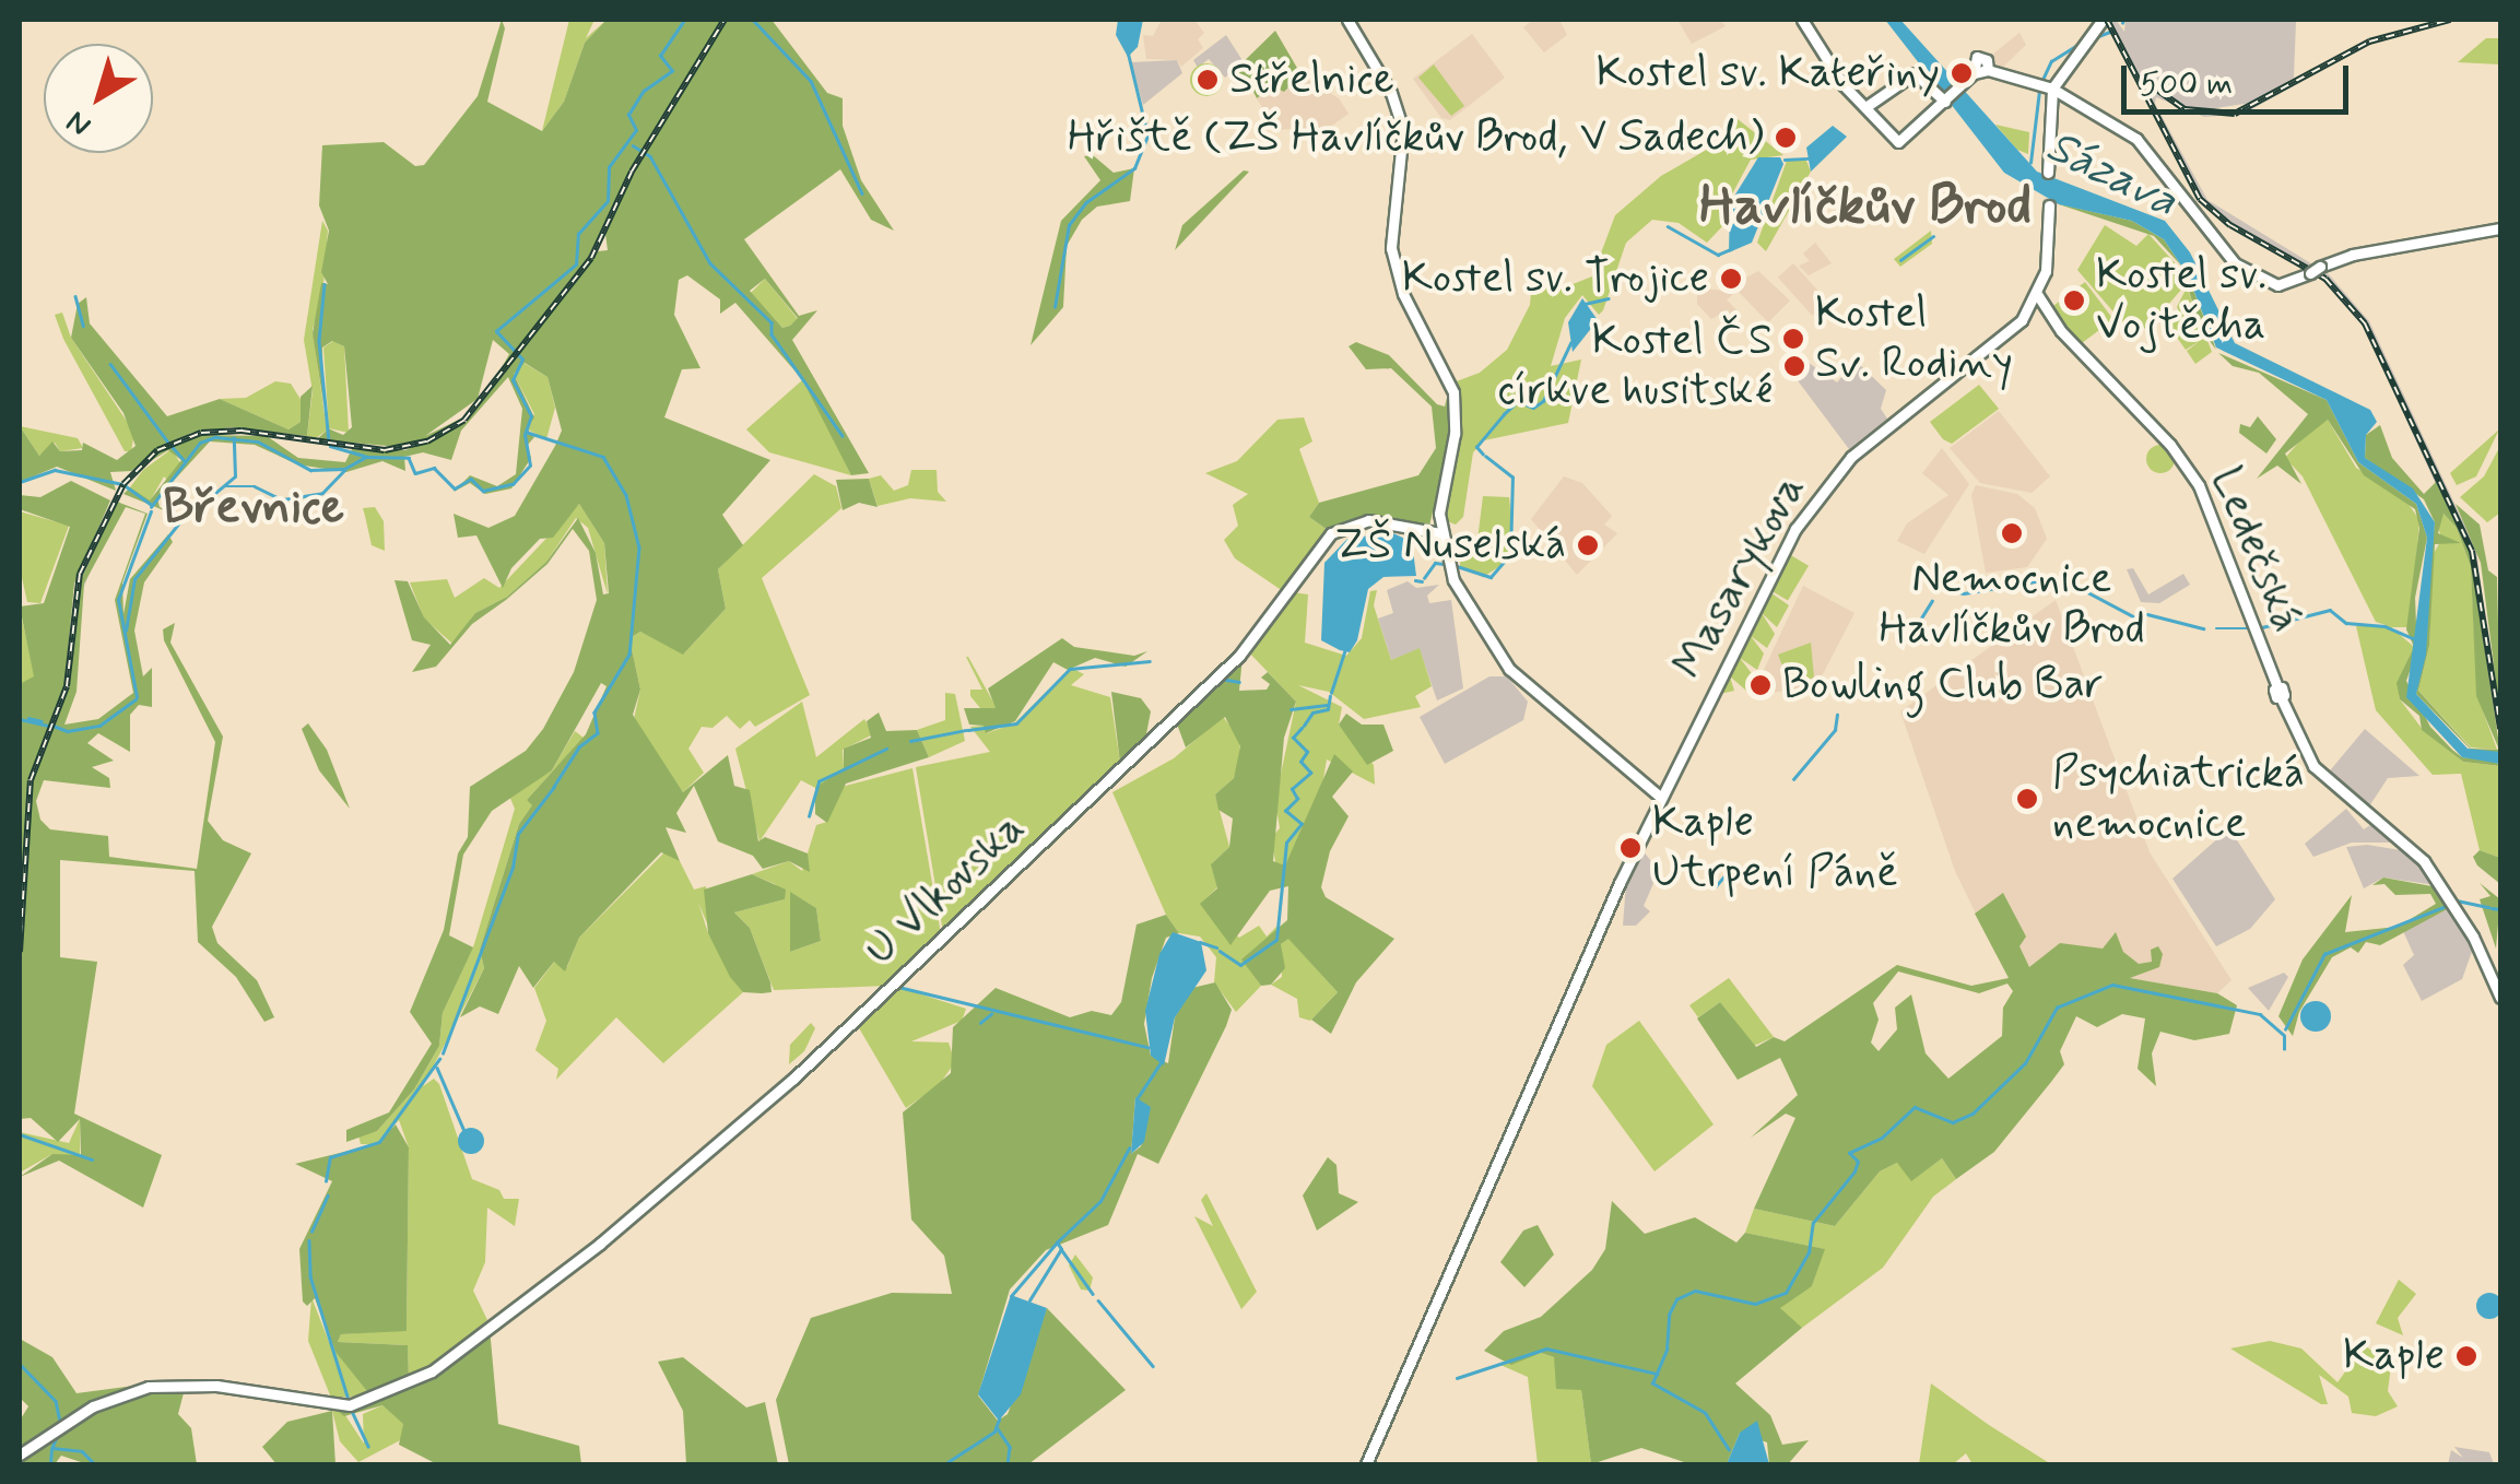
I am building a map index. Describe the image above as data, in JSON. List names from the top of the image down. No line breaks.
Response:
{"streets":{"main road":["Ledečská","Masarykova","U Vlkovska"]},"crossings":[["Ledečská","Masarykova"]],"districts":["Havlíčkův Brod","Břevnice"],"water":["Sázava"],"places":["Kostel sv. Kateřiny","Střelnice","Hřiště (ZŠ Havlíčkův Brod, V Sadech)","Kostel sv. Trojice","Kostel sv. Vojtěcha","Kostel Sv. Rodiny","Kostel ČS církve husitské","Nemocnice Havlíčkův Brod","ZŠ Nuselská","Bowling Club Bar","Psychiatrická nemocnice","Kaple Utrpení Páně","Kaple"],"scale_bar":"500 m","north":"bottom left"}
